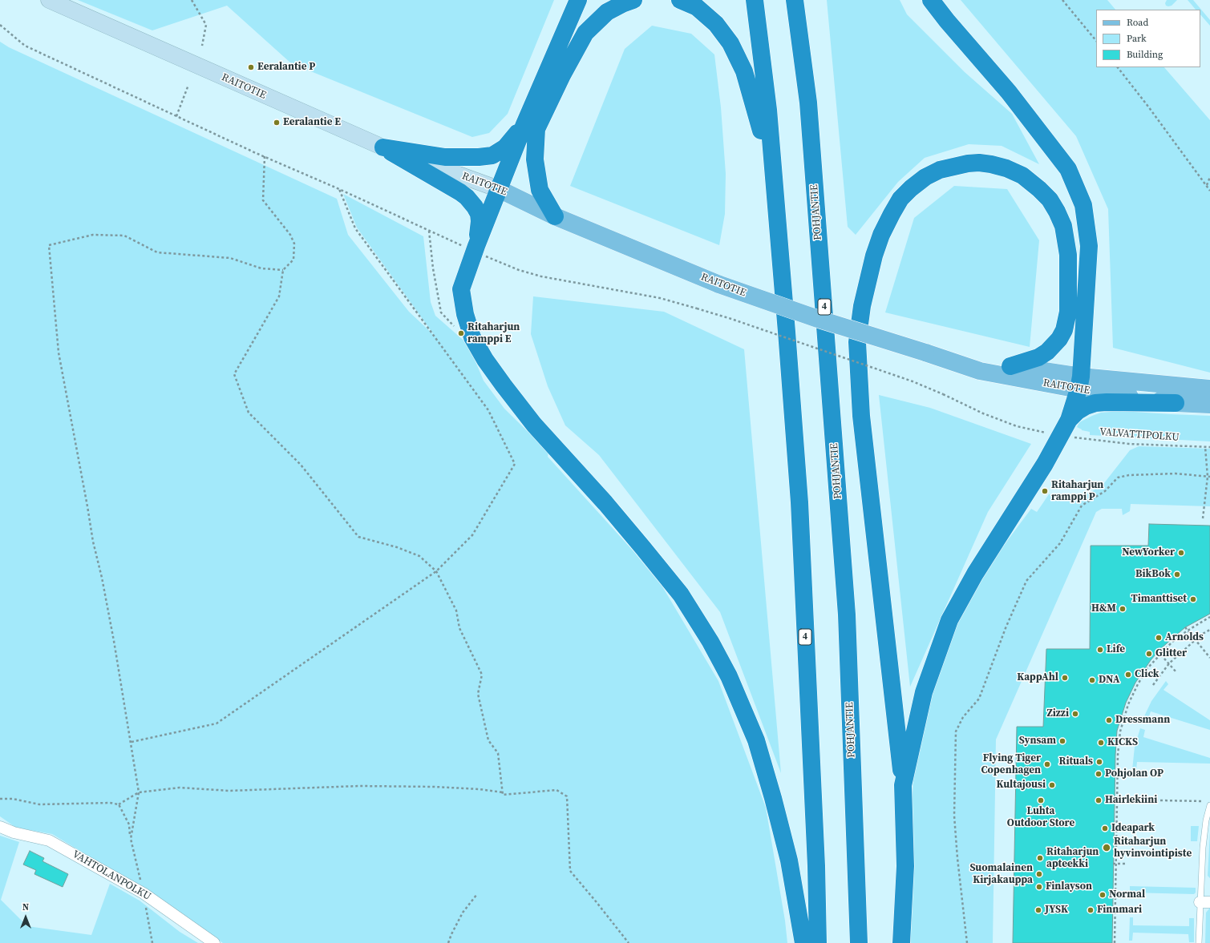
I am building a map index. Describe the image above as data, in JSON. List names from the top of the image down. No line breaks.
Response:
{"streets":{"highway":["POHJANTIE","4"],"main road":["RAITOTIE"],"street":["VAHTOLANPOLKU"],"path":["VALVATTIPOLKU"]},"places":["Eeralantie P","Eeralantie E","Ritaharjun ramppi E","Ritaharjun ramppi P","NewYorker","BikBok","Timanttiset","H&M","Arnolds","Life","Glitter","Click","KappAhl","DNA","Zizzi","Dressmann","Synsam","KICKS","Rituals","Flying Tiger Copenhagen","Pohjolan OP","Kultajousi","Luhta Outdoor Store","Hairlekiini","Ideapark","Ritaharjun hyvinvointipiste","Ritaharjun apteekki","Suomalainen Kirjakauppa","Finlayson","Normal","JYSK","Finnmari"],"legend":["Road","Park","Building"],"north":"top"}
